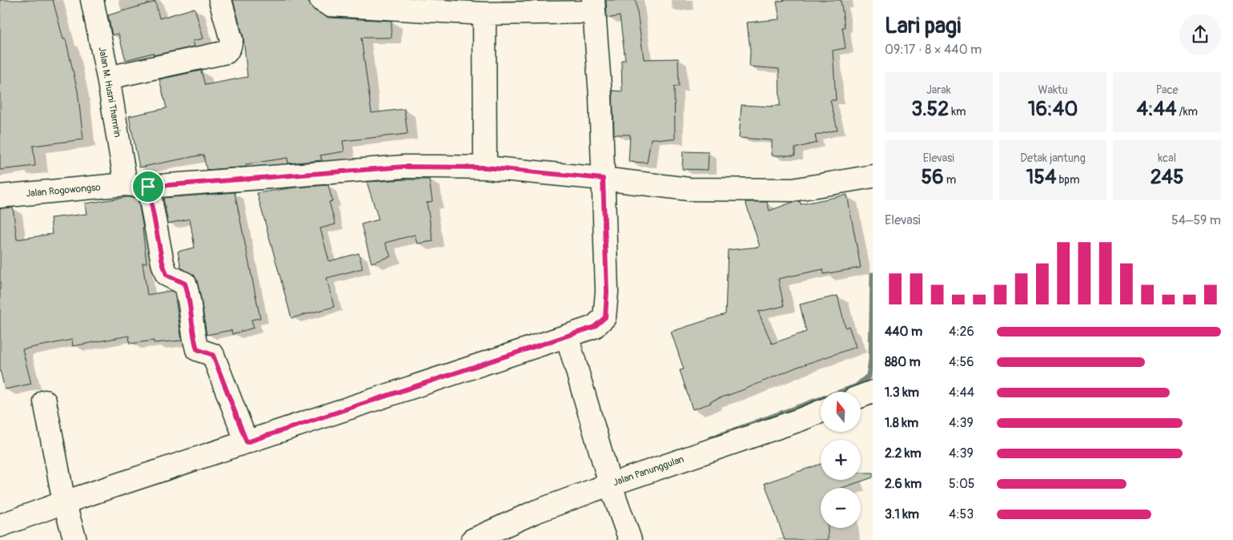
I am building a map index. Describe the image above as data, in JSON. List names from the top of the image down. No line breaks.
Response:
{"streets":{"street":["Jalan M. Husni Thamrin","Jalan Rogowongso","Jalan Panunggulan"]},"crossings":[["Jalan M. Husni Thamrin","Jalan Rogowongso"]],"north":"top","page":{"heading":["Lari pagi","09:17 · 8 × 440 m"],"stats":[["Jarak","3.52 km"],["Waktu","16:40"],["Pace","4:44 /km"],["Elevasi","56 m"],["Detak jantung","154 bpm"],["kcal","245"]],"chart":["Elevasi","54–59 m"],"list":[{"name":"440 m","note":"4:26"},{"name":"880 m","note":"4:56"},{"name":"1.3 km","note":"4:44"},{"name":"1.8 km","note":"4:39"},{"name":"2.2 km","note":"4:39"},{"name":"2.6 km","note":"5:05"},{"name":"3.1 km","note":"4:53"}],"map_buttons":["+","−"]}}
